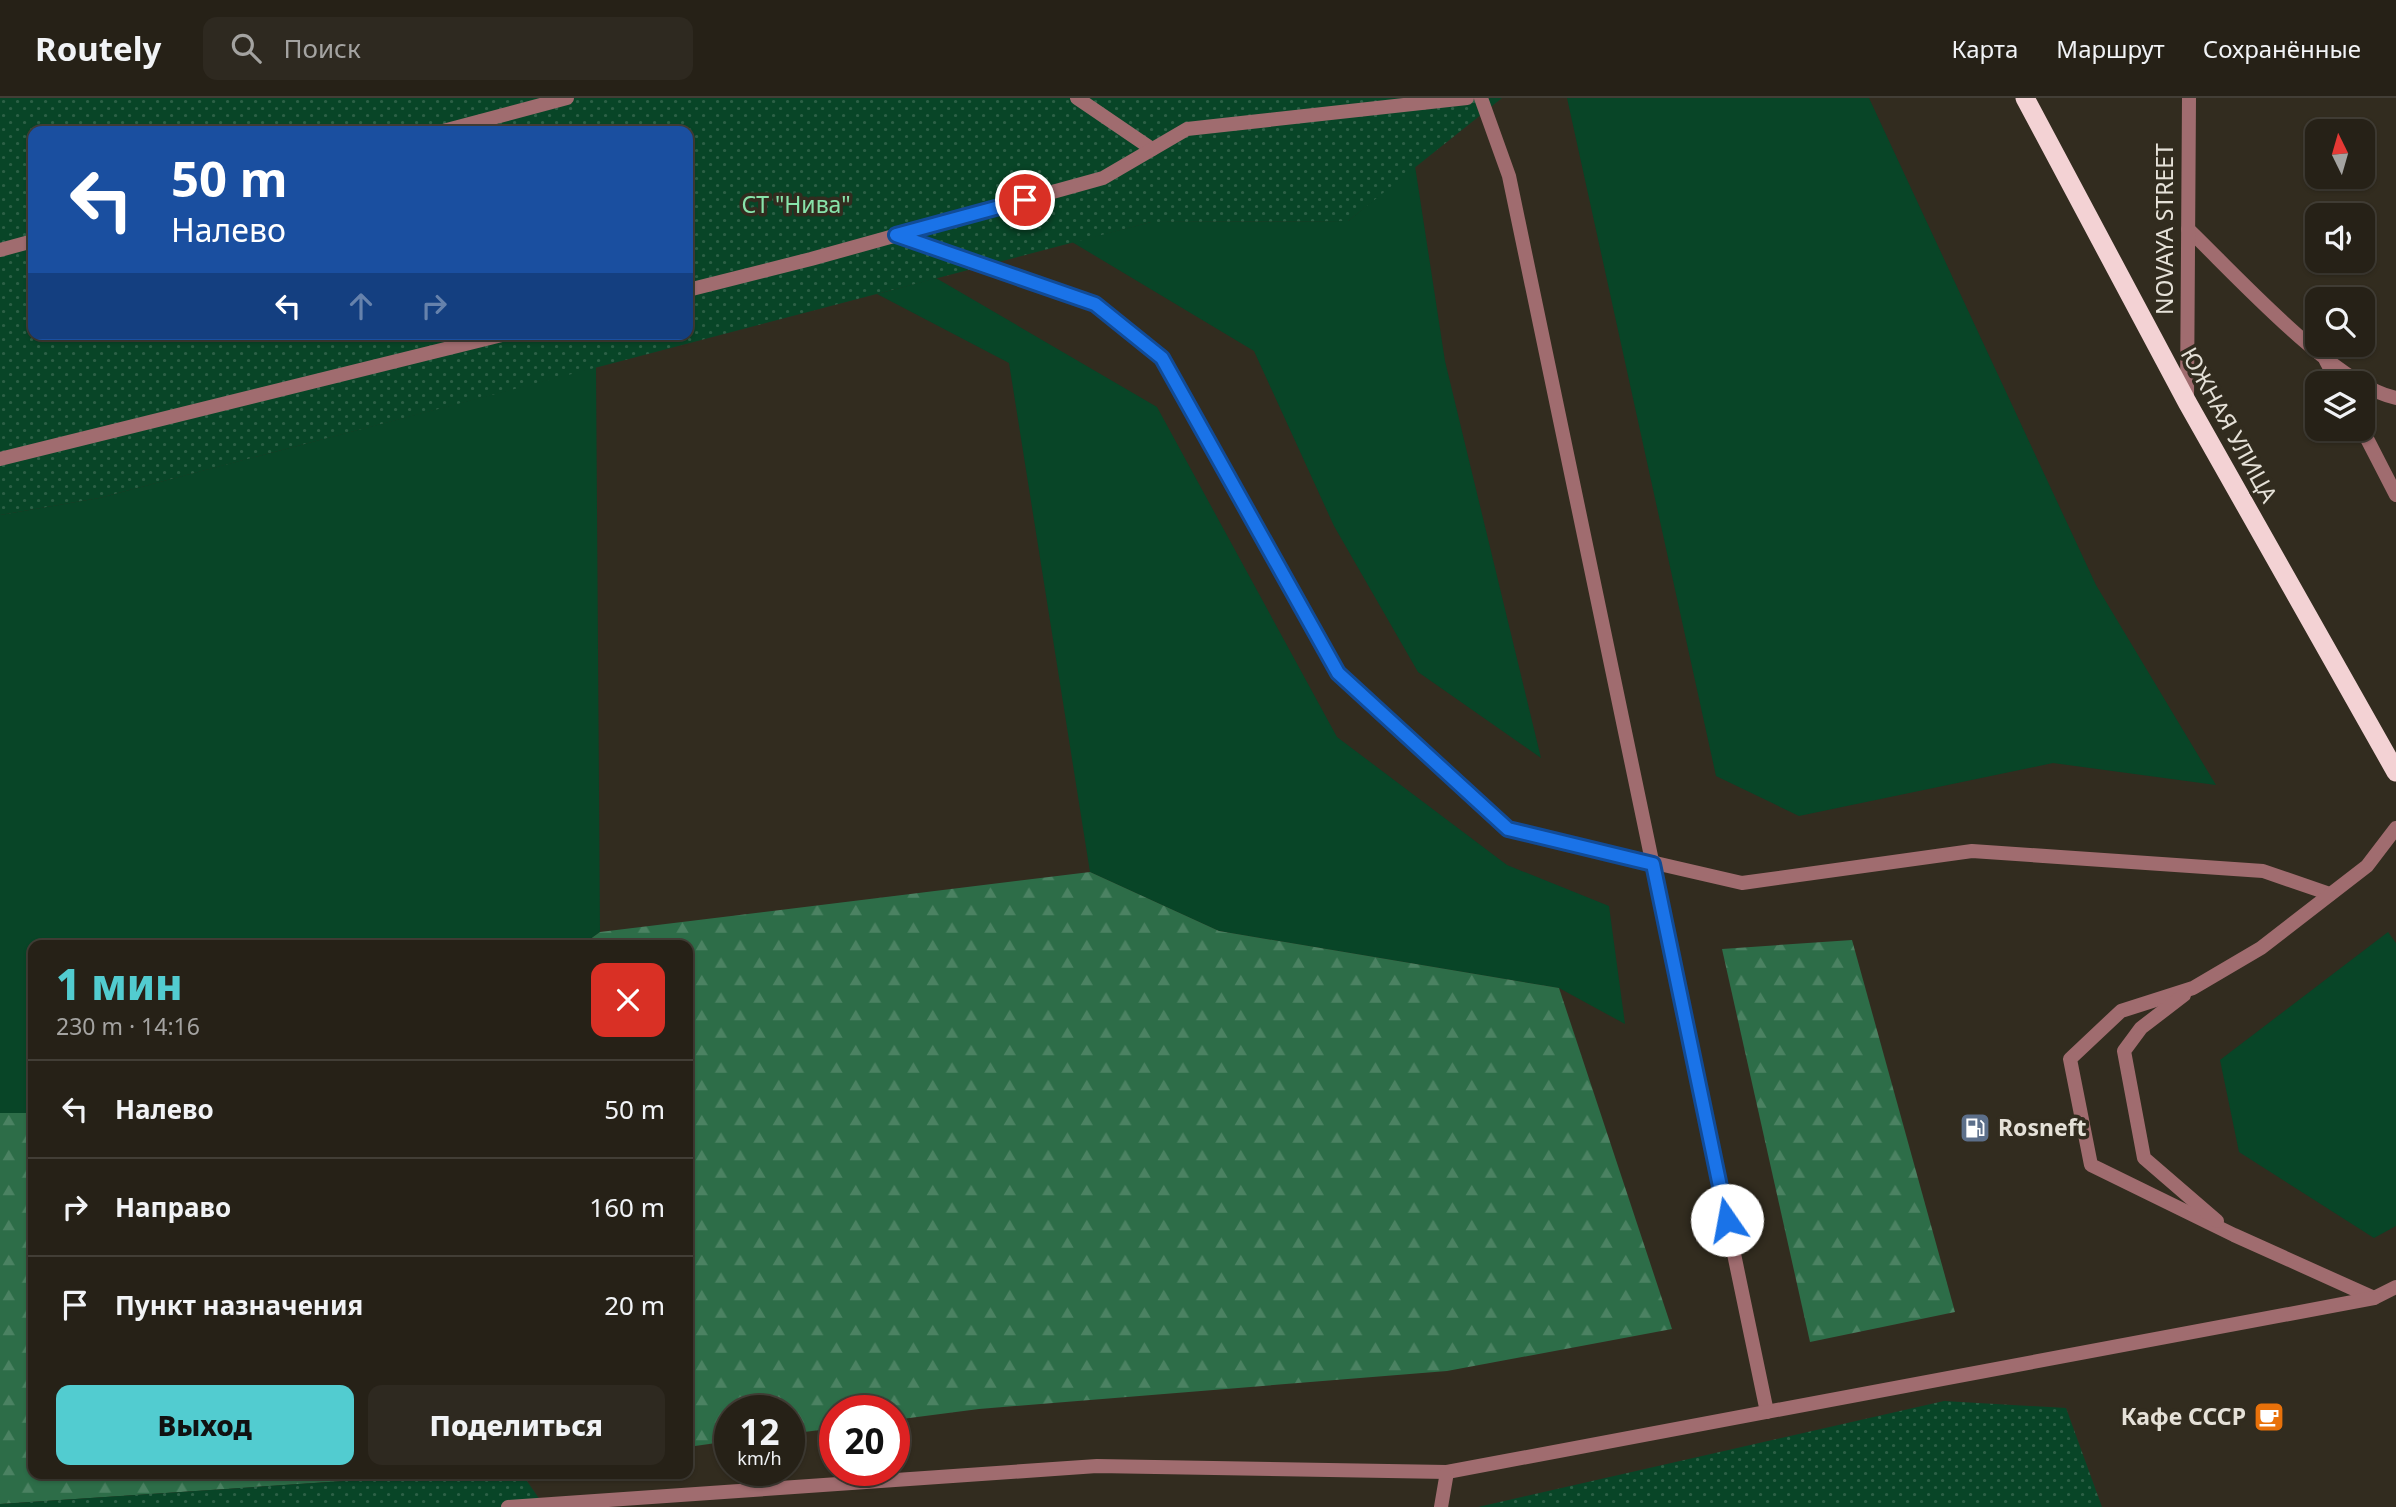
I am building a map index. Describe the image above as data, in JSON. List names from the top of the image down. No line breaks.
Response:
{"streets":{"highway":["ЮЖНАЯ УЛИЦА"],"street":["NOVAYA STREET"]},"crossings":[["NOVAYA STREET","ЮЖНАЯ УЛИЦА"]],"parks":["СТ \"Нива\""],"places":{"fuel station":["Rosneft"],"cafe":["Кафе СССР"]},"north":"top","page":{"header":"Routely","search":"Поиск","nav":["Карта","Маршрут","Сохранённые"],"turn":["50 m","Налево"],"heading":["1 мин","230 m · 14:16"],"list":[{"name":"Налево","value":"50 m"},{"name":"Направо","value":"160 m"},{"name":"Пункт назначения","value":"20 m"}],"buttons":["Выход","Поделиться"],"speed":"12 km/h","limit":"20"}}
